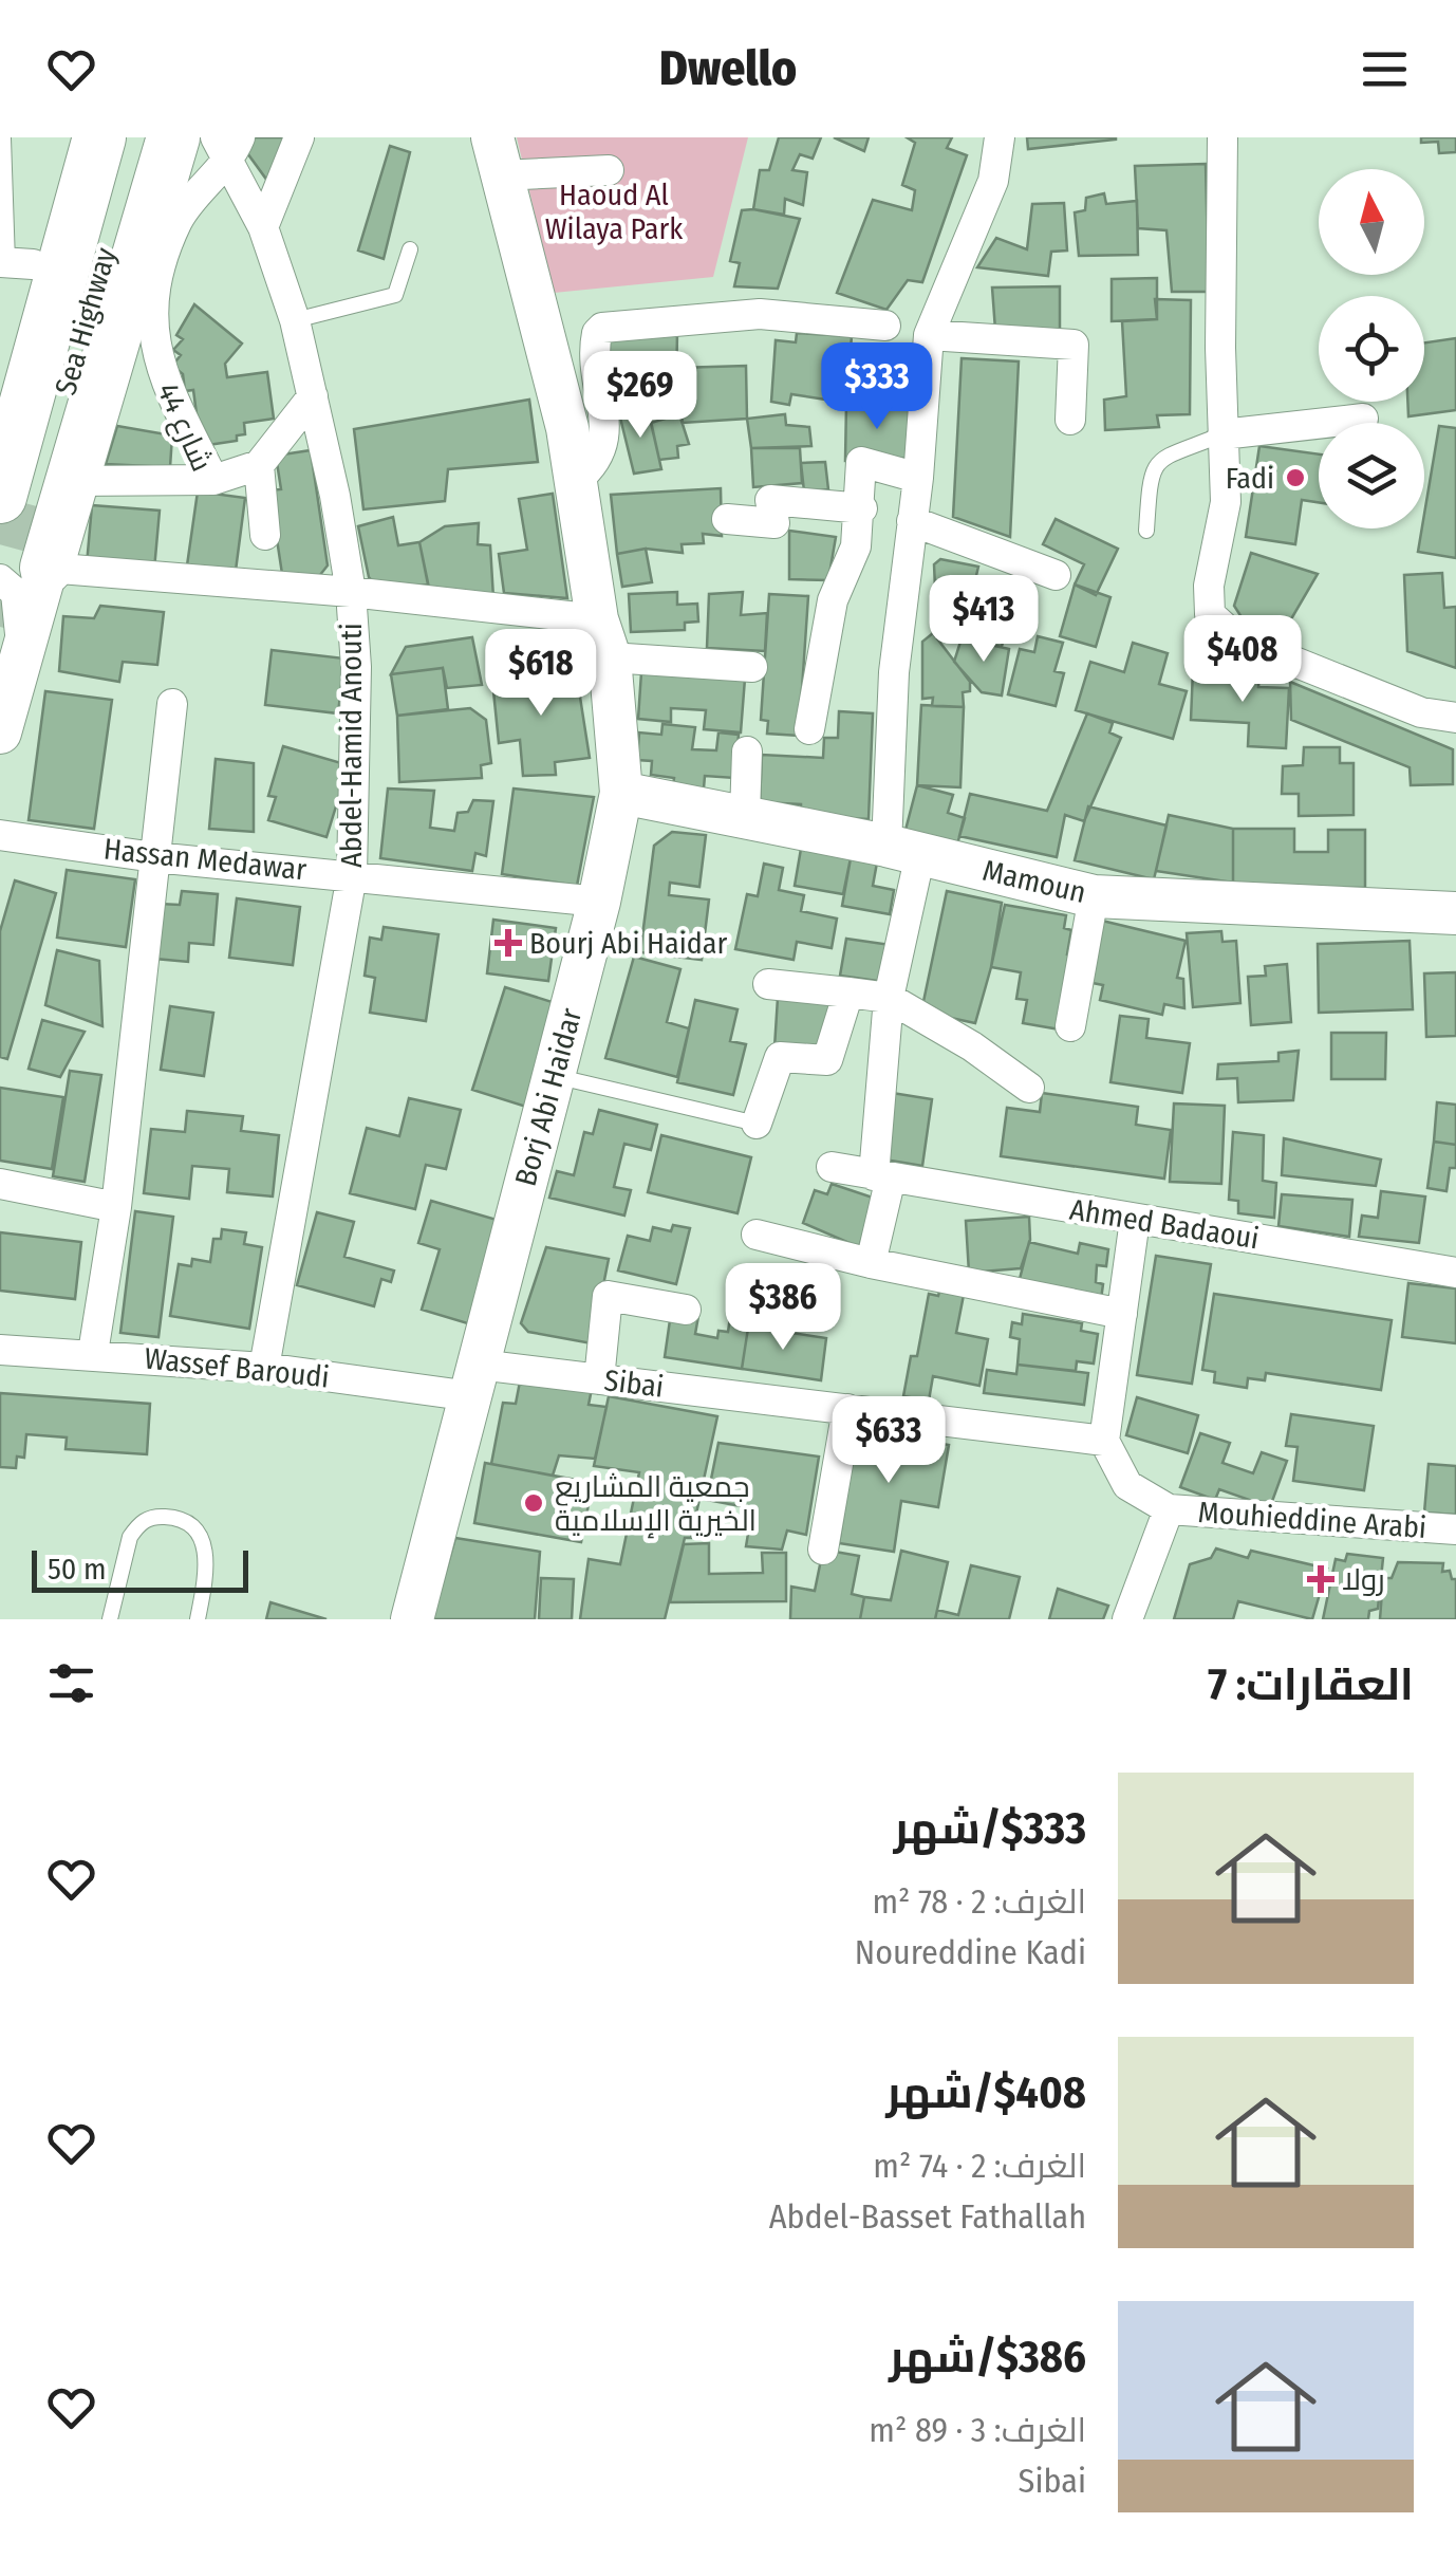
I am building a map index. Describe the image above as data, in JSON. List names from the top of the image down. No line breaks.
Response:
{"streets":{"highway":["Sea Highway"],"street":["شارع 44","Abdel-Hamid Anouti","Hassan Medawar","Mamoun","Borj Abi Haidar","Ahmed Badaoui","Wassef Baroudi","Sibai","Mouhieddine Arabi"]},"crossings":[["Sea Highway","شارع 44"],["شارع 44","Abdel-Hamid Anouti"],["Abdel-Hamid Anouti","Hassan Medawar"],["Abdel-Hamid Anouti","Wassef Baroudi"],["Hassan Medawar","Borj Abi Haidar"],["Mamoun","Borj Abi Haidar"],["Borj Abi Haidar","Wassef Baroudi"],["Borj Abi Haidar","Sibai"],["Wassef Baroudi","Sibai"]],"parks":["Haoud Al Wilaya Park"],"places":{"other":["Fadi","جمعية المشاريع الخيرية الإسلامية"],"health":["Bourj Abi Haidar","رولا"]},"scale_bar":"50 m","north":"top","page":{"header":"Dwello","price":["$333","$269","$413","$408","$618","$386","$633"],"scale":"50 m","heading":"العقارات: 7","list":[{"name":"$333/شهر","note":"الغرف: 2 · 78 m² · Noureddine Kadi"},{"name":"$408/شهر","note":"الغرف: 2 · 74 m² · Abdel-Basset Fathallah"},{"name":"$386/شهر","note":"الغرف: 3 · 89 m² · Sibai"}]}}
